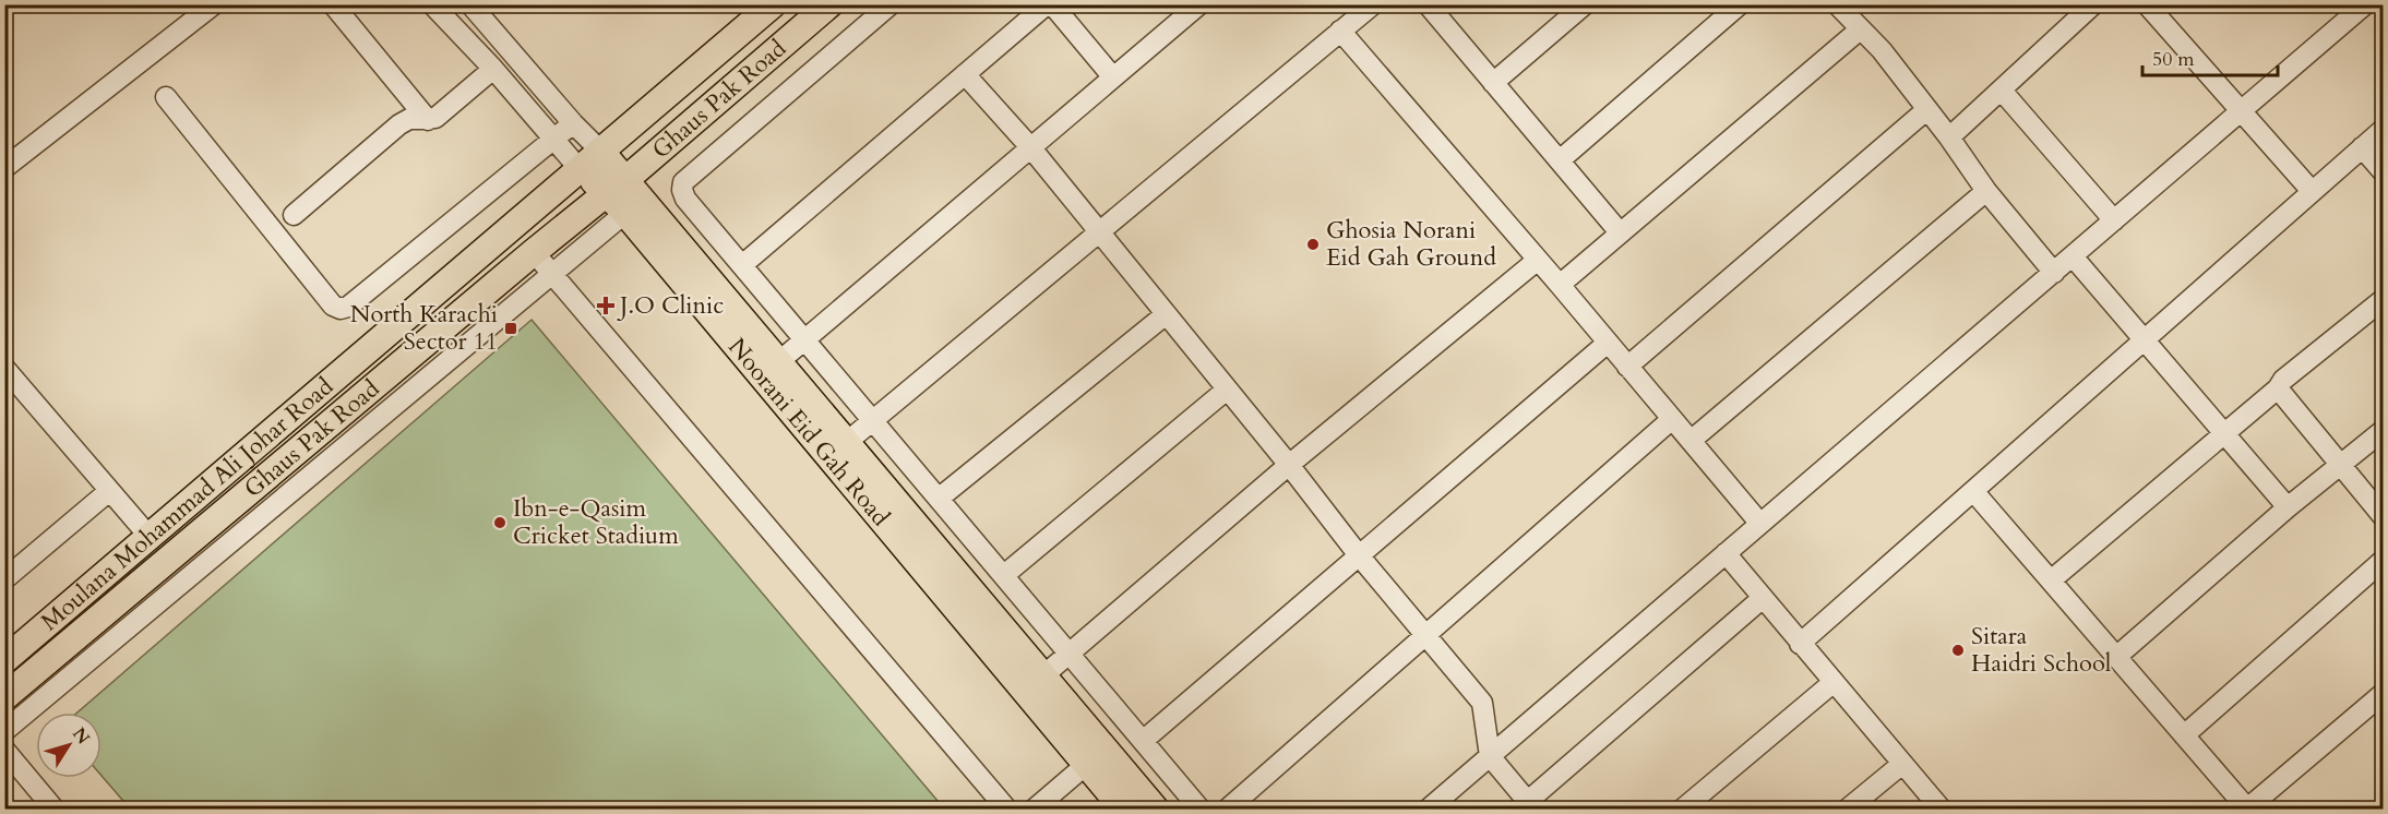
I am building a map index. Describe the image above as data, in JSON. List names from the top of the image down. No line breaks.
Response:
{"streets":{"main road":["Ghaus Pak Road","Noorani Eid Gah Road","Moulana Mohammad Ali Johar Road"]},"crossings":[["Ghaus Pak Road","Noorani Eid Gah Road"],["Noorani Eid Gah Road","Moulana Mohammad Ali Johar Road"]],"places":{"other":["Ghosia Norani Eid Gah Ground","Ibn-e-Qasim Cricket Stadium","Sitara Haidri School"],"health":["J.O Clinic"],"transit":["North Karachi Sector 11"]},"scale_bar":"50 m","north":"top right"}
